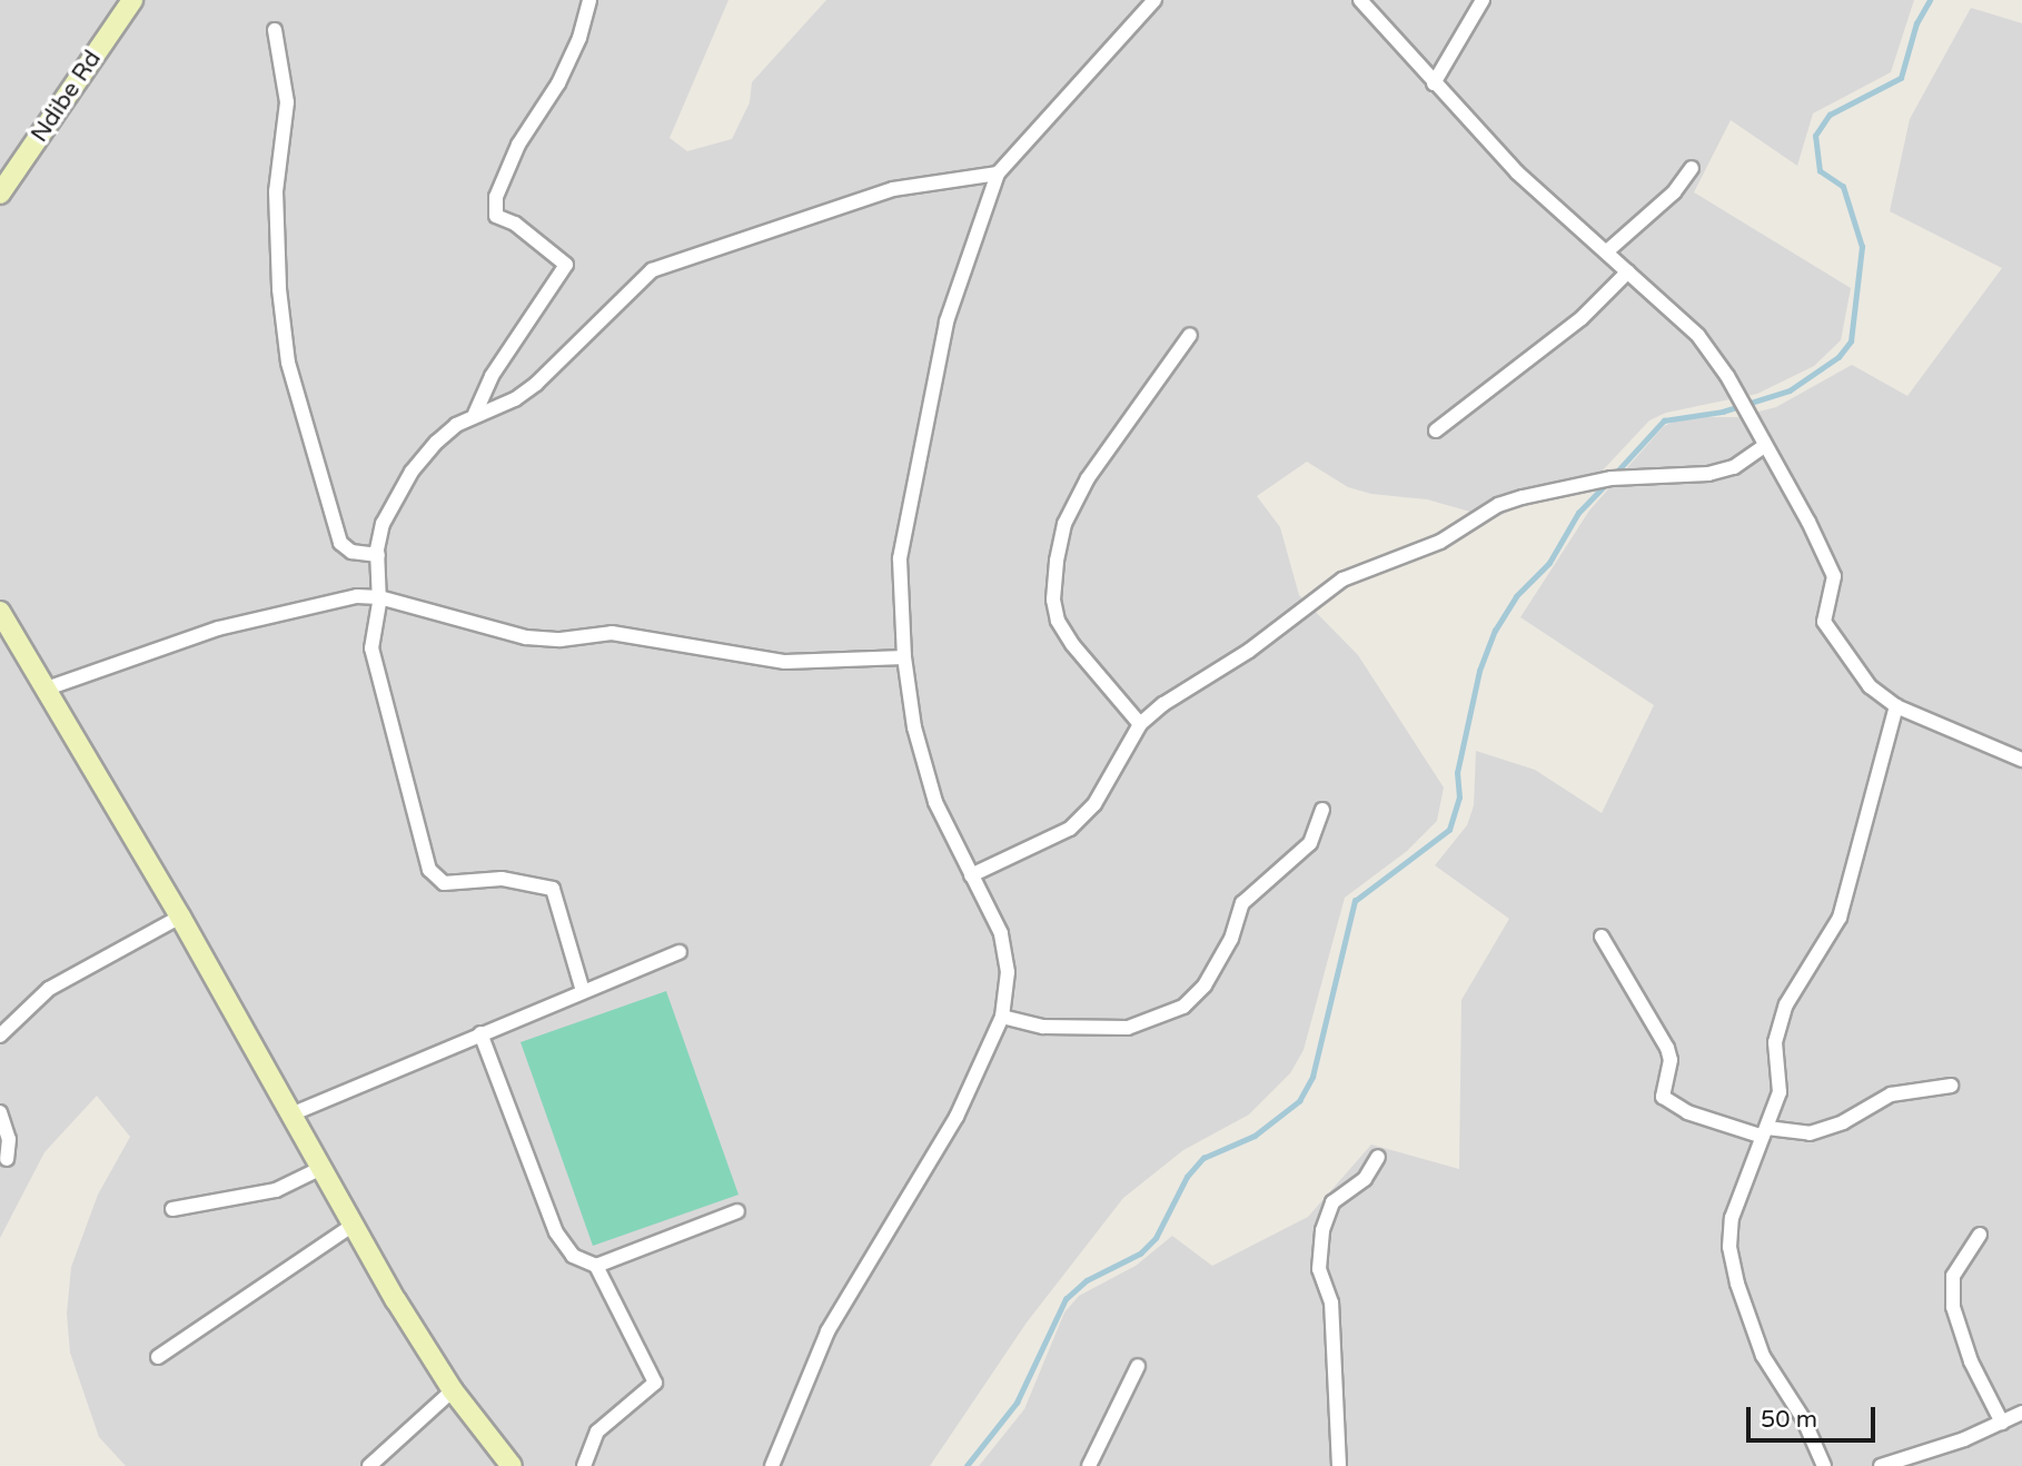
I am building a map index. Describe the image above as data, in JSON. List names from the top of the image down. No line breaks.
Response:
{"streets":{"street":["Ndibe Rd"]},"scale_bar":"50 m"}
